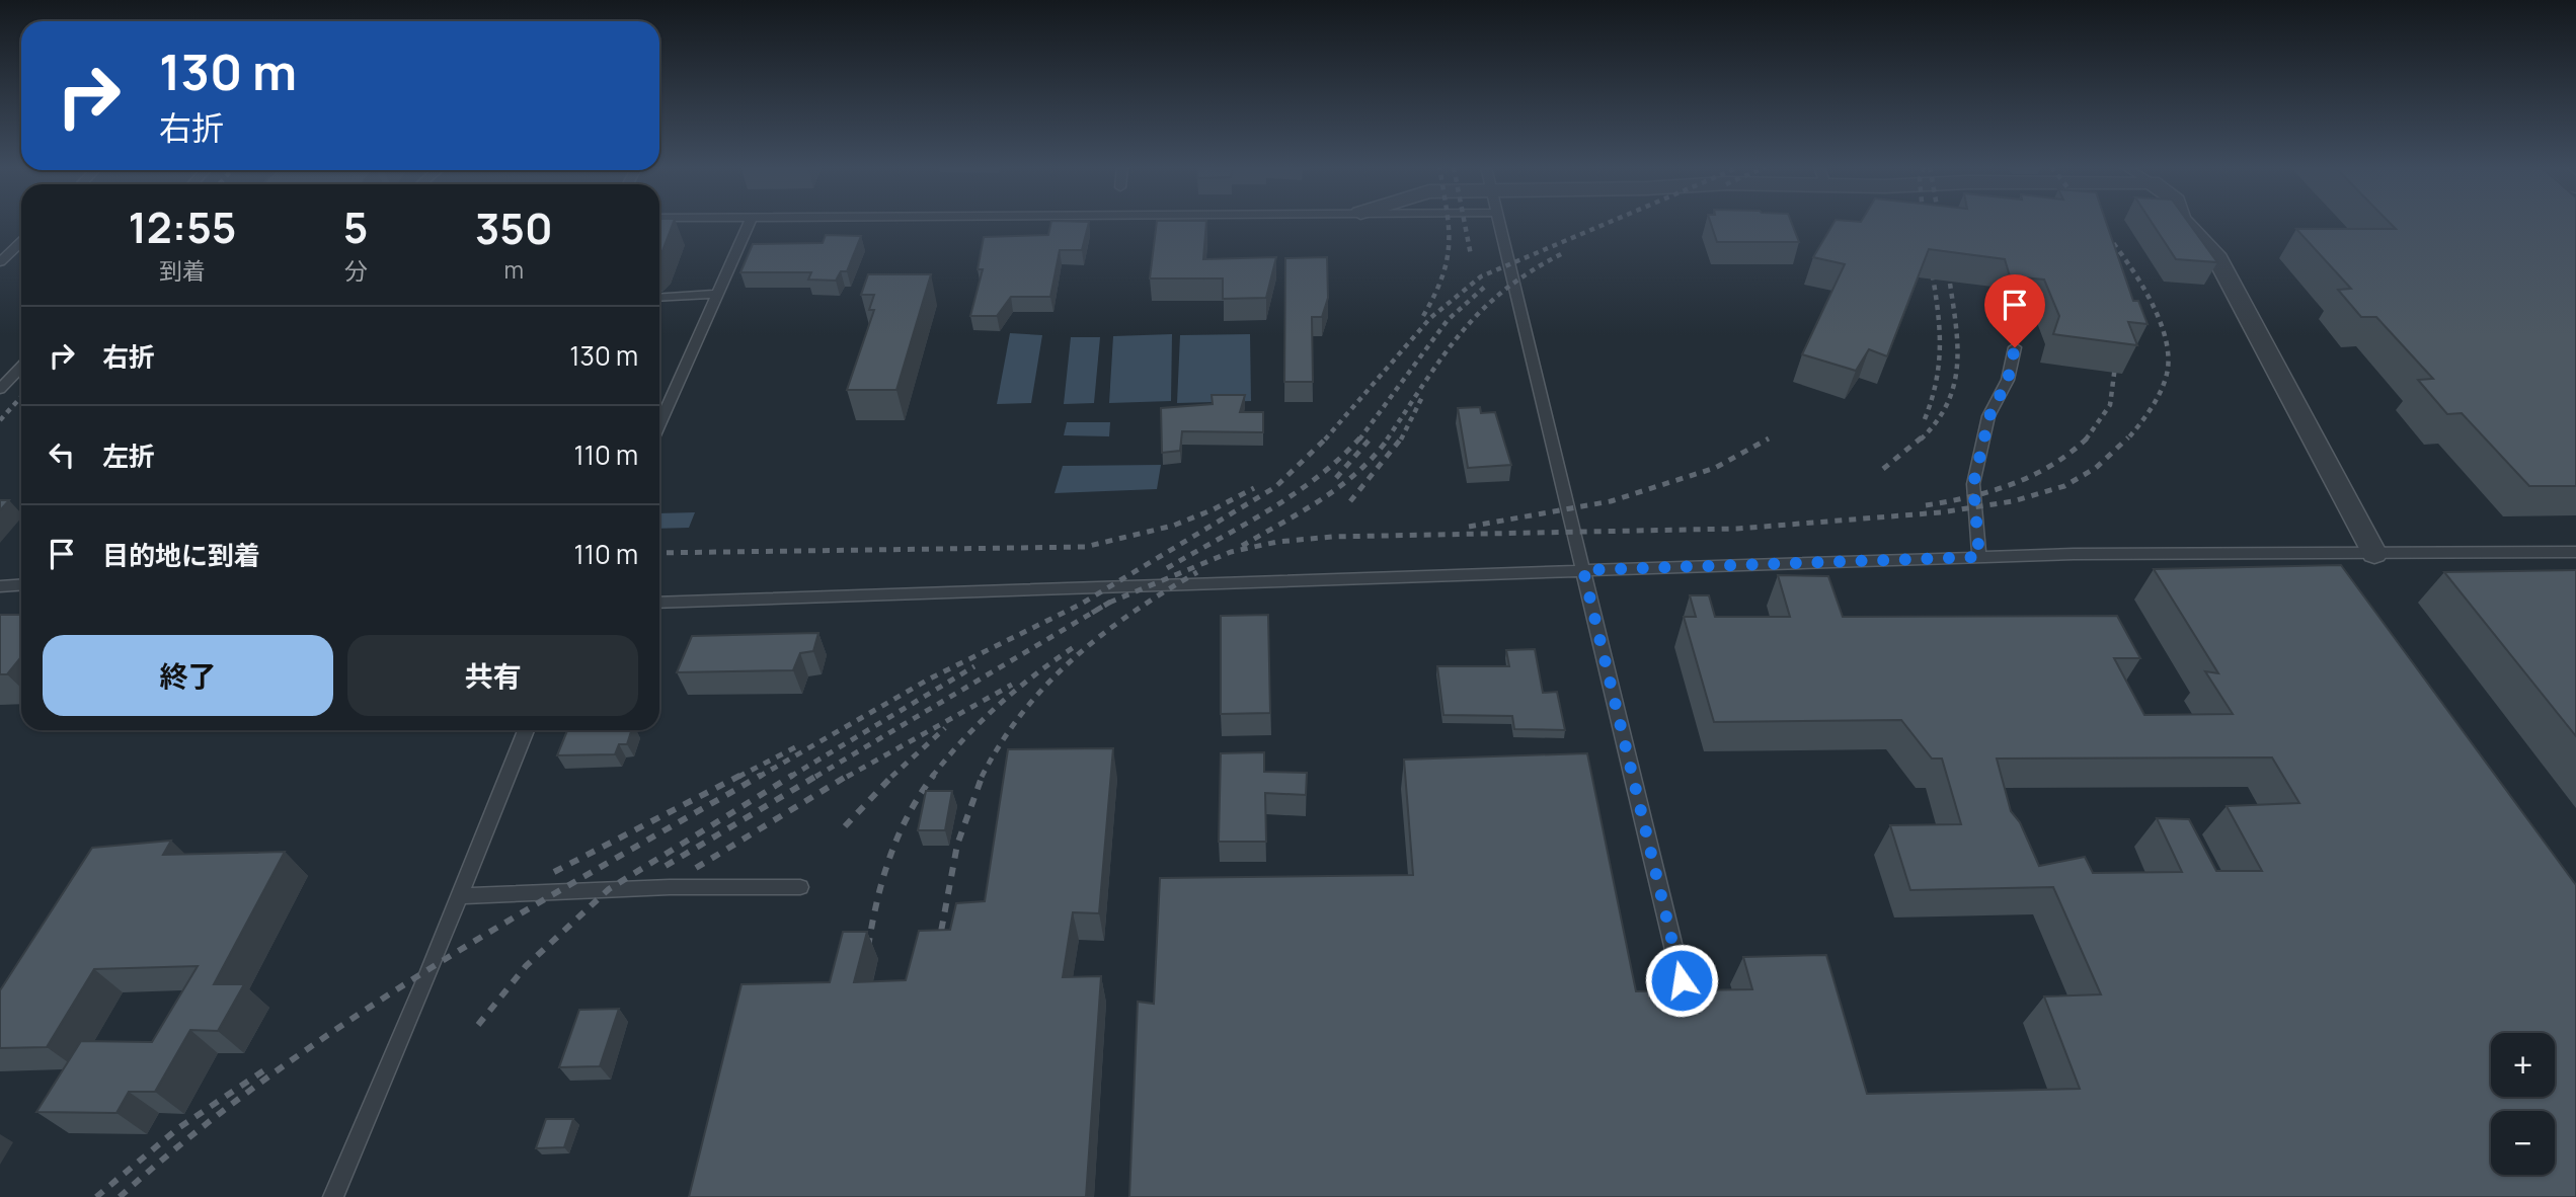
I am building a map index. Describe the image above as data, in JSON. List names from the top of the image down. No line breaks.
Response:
{"page":{"turn":["130 m","右折"],"eta":["12:55","到着","5","分","350","m"],"list":[{"name":"右折","value":"130 m"},{"name":"左折","value":"110 m"},{"name":"目的地に到着","value":"110 m"}],"buttons":["終了","共有"],"map_buttons":["+","−"]}}
